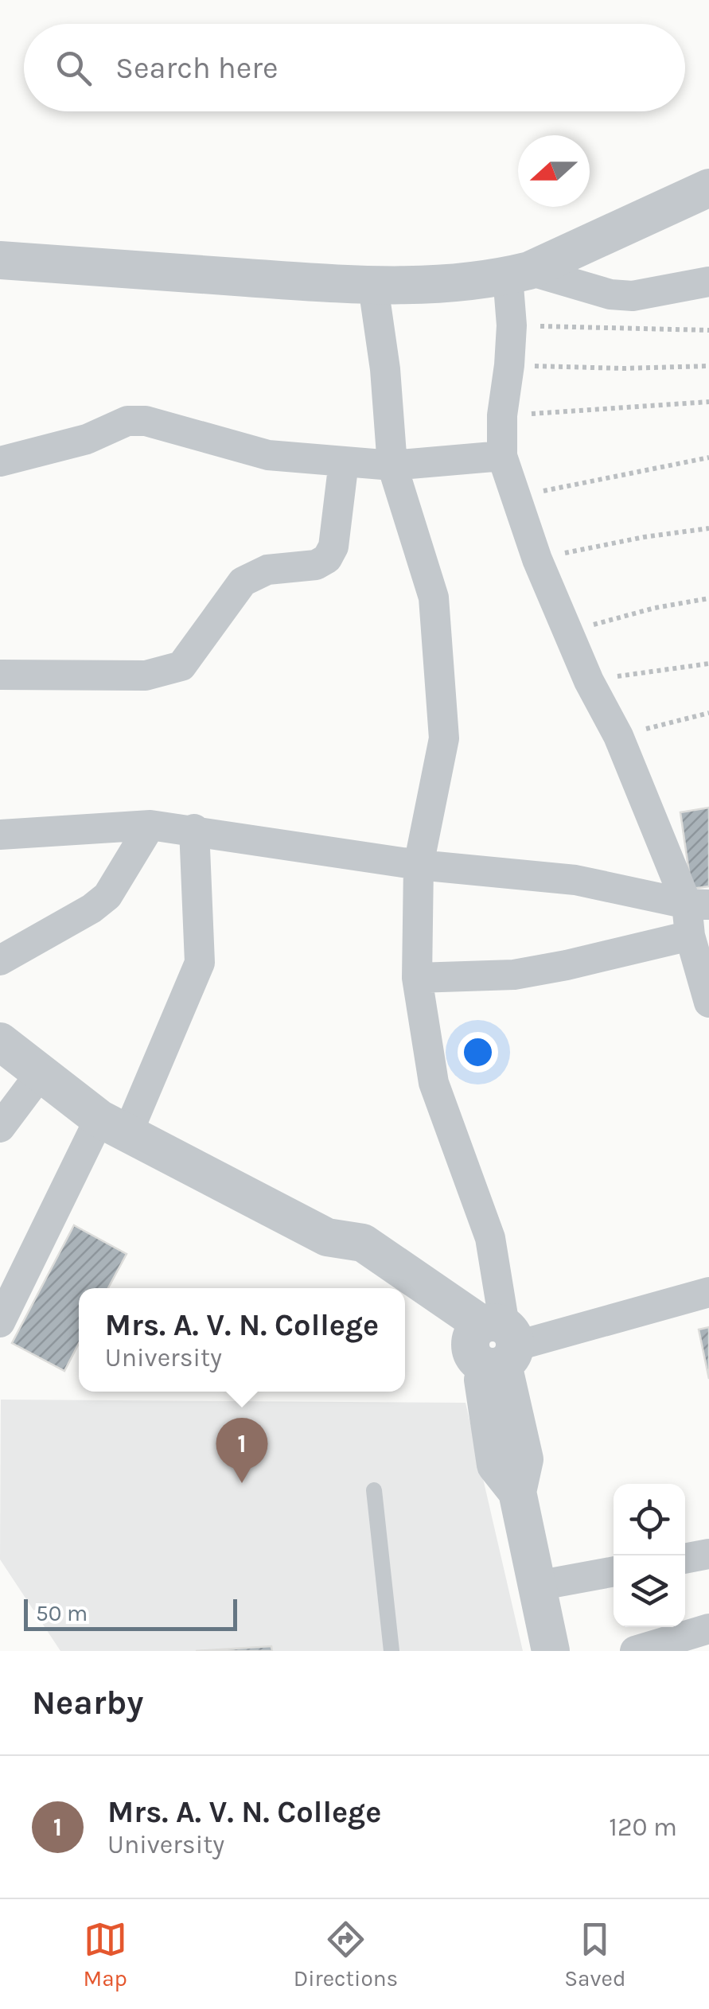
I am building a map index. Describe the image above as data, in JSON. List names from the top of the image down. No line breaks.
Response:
{"scale_bar":"50 m","north":"left","page":{"search":"Search here","popup":["Mrs. A. V. N. College","University"],"pins":"1","scale":"50 m","heading":"Nearby","list":[{"mark":"1","name":"Mrs. A. V. N. College","note":"University","value":"120 m"}],"nav":["Map","Directions","Saved"]}}
